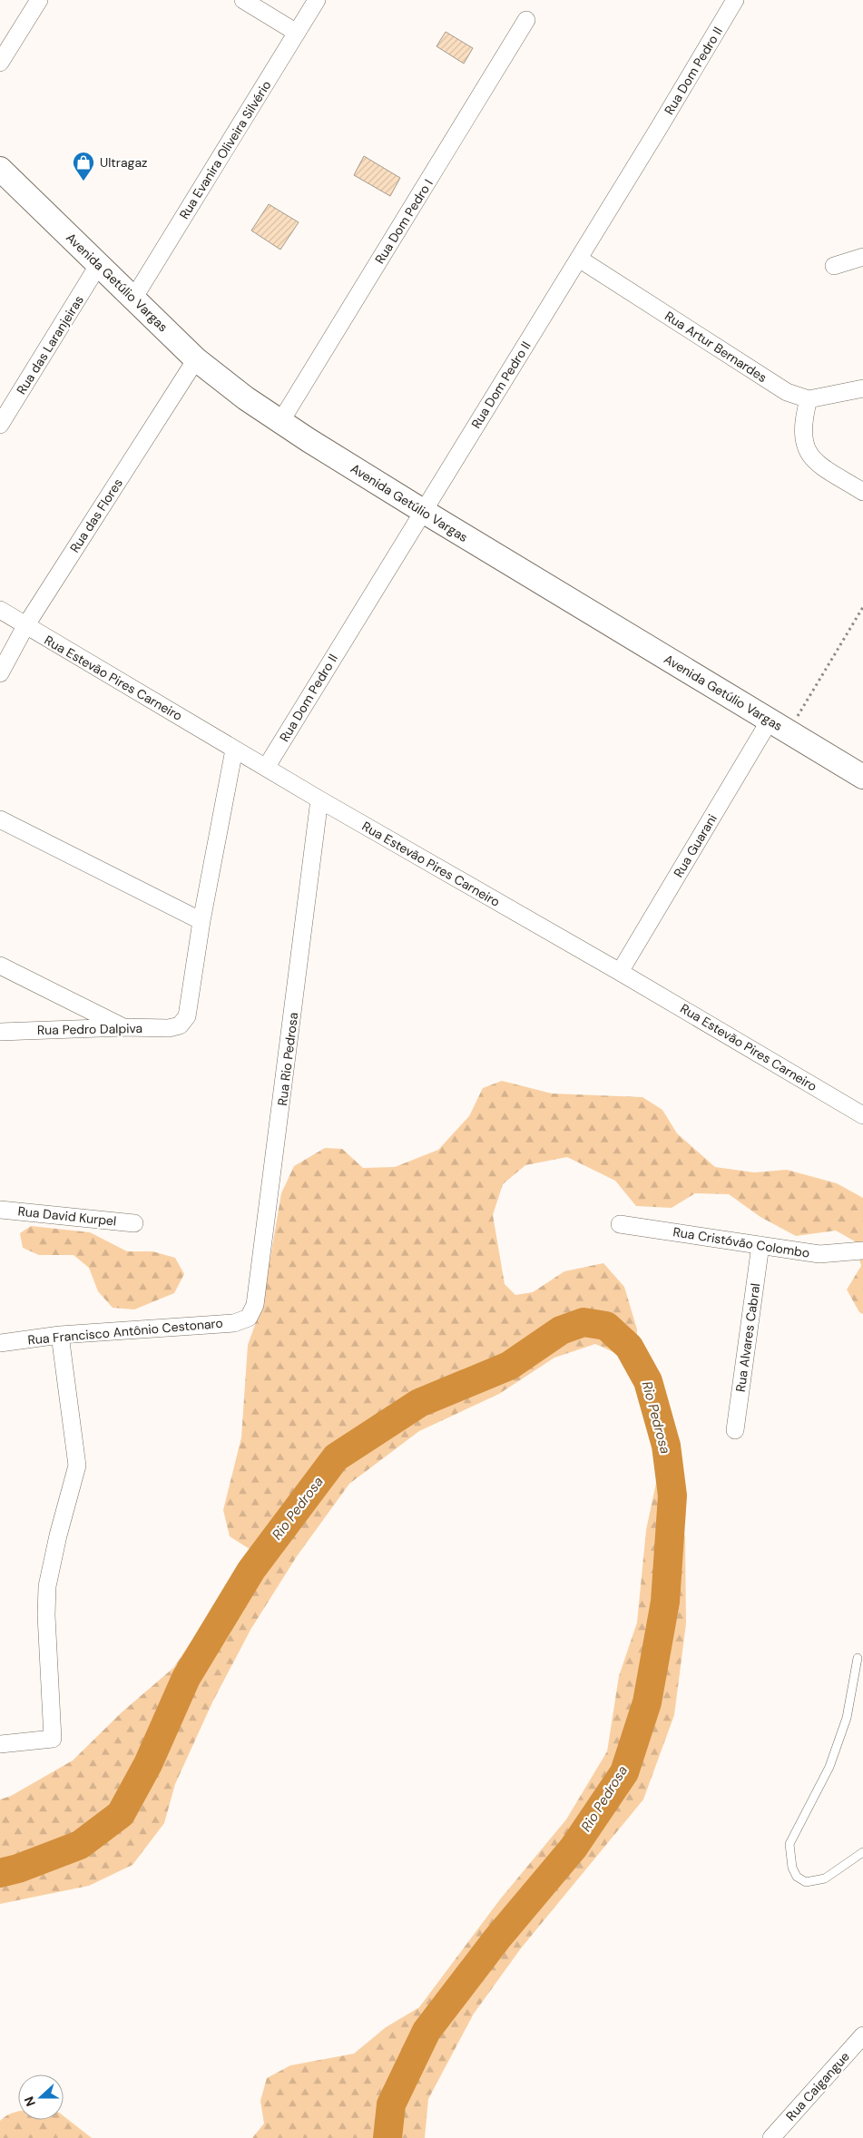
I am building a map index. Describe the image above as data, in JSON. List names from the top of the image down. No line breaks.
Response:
{"streets":{"street":["Rua Dom Pedro II","Rua Evanira Oliveira Silvério","Rua Dom Pedro I","Avenida Getúlio Vargas","Rua das Laranjeiras","Rua Artur Bernardes","Rua das Flores","Rua Estevão Pires Carneiro","Rua Guarani","Rua Pedro Dalpiva","Rua Rio Pedrosa","Rua David Kurpel","Rua Cristóvão Colombo","Rua Francisco Antônio Cestonaro","Rua Alvares Cabral","Rua Caigangue"]},"crossings":[["Rua Dom Pedro II","Avenida Getúlio Vargas"],["Rua Dom Pedro II","Rua Artur Bernardes"],["Rua Dom Pedro II","Rua Estevão Pires Carneiro"],["Rua Evanira Oliveira Silvério","Avenida Getúlio Vargas"],["Rua Dom Pedro I","Avenida Getúlio Vargas"],["Avenida Getúlio Vargas","Rua das Laranjeiras"],["Avenida Getúlio Vargas","Rua das Flores"],["Avenida Getúlio Vargas","Rua Guarani"],["Rua das Flores","Rua Estevão Pires Carneiro"],["Rua Estevão Pires Carneiro","Rua Guarani"],["Rua Estevão Pires Carneiro","Rua Rio Pedrosa"],["Rua Rio Pedrosa","Rua Francisco Antônio Cestonaro"],["Rua Cristóvão Colombo","Rua Alvares Cabral"]],"water":["Rio Pedrosa"],"places":{"shop":["Ultragaz"]},"north":"left"}
